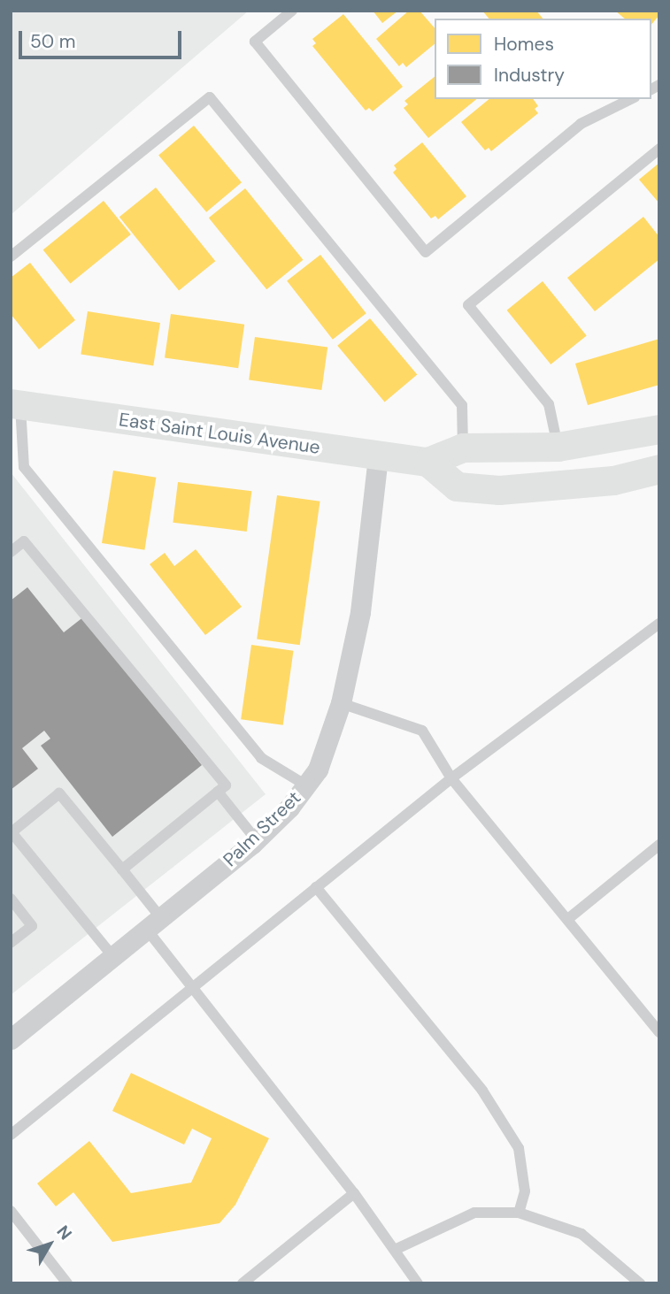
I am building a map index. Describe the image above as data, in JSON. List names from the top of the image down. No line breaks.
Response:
{"streets":{"main road":["East Saint Louis Avenue"],"street":["Palm Street"]},"crossings":[["East Saint Louis Avenue","Palm Street"]],"legend":["Homes","Industry"],"scale_bar":"50 m","north":"top right"}
